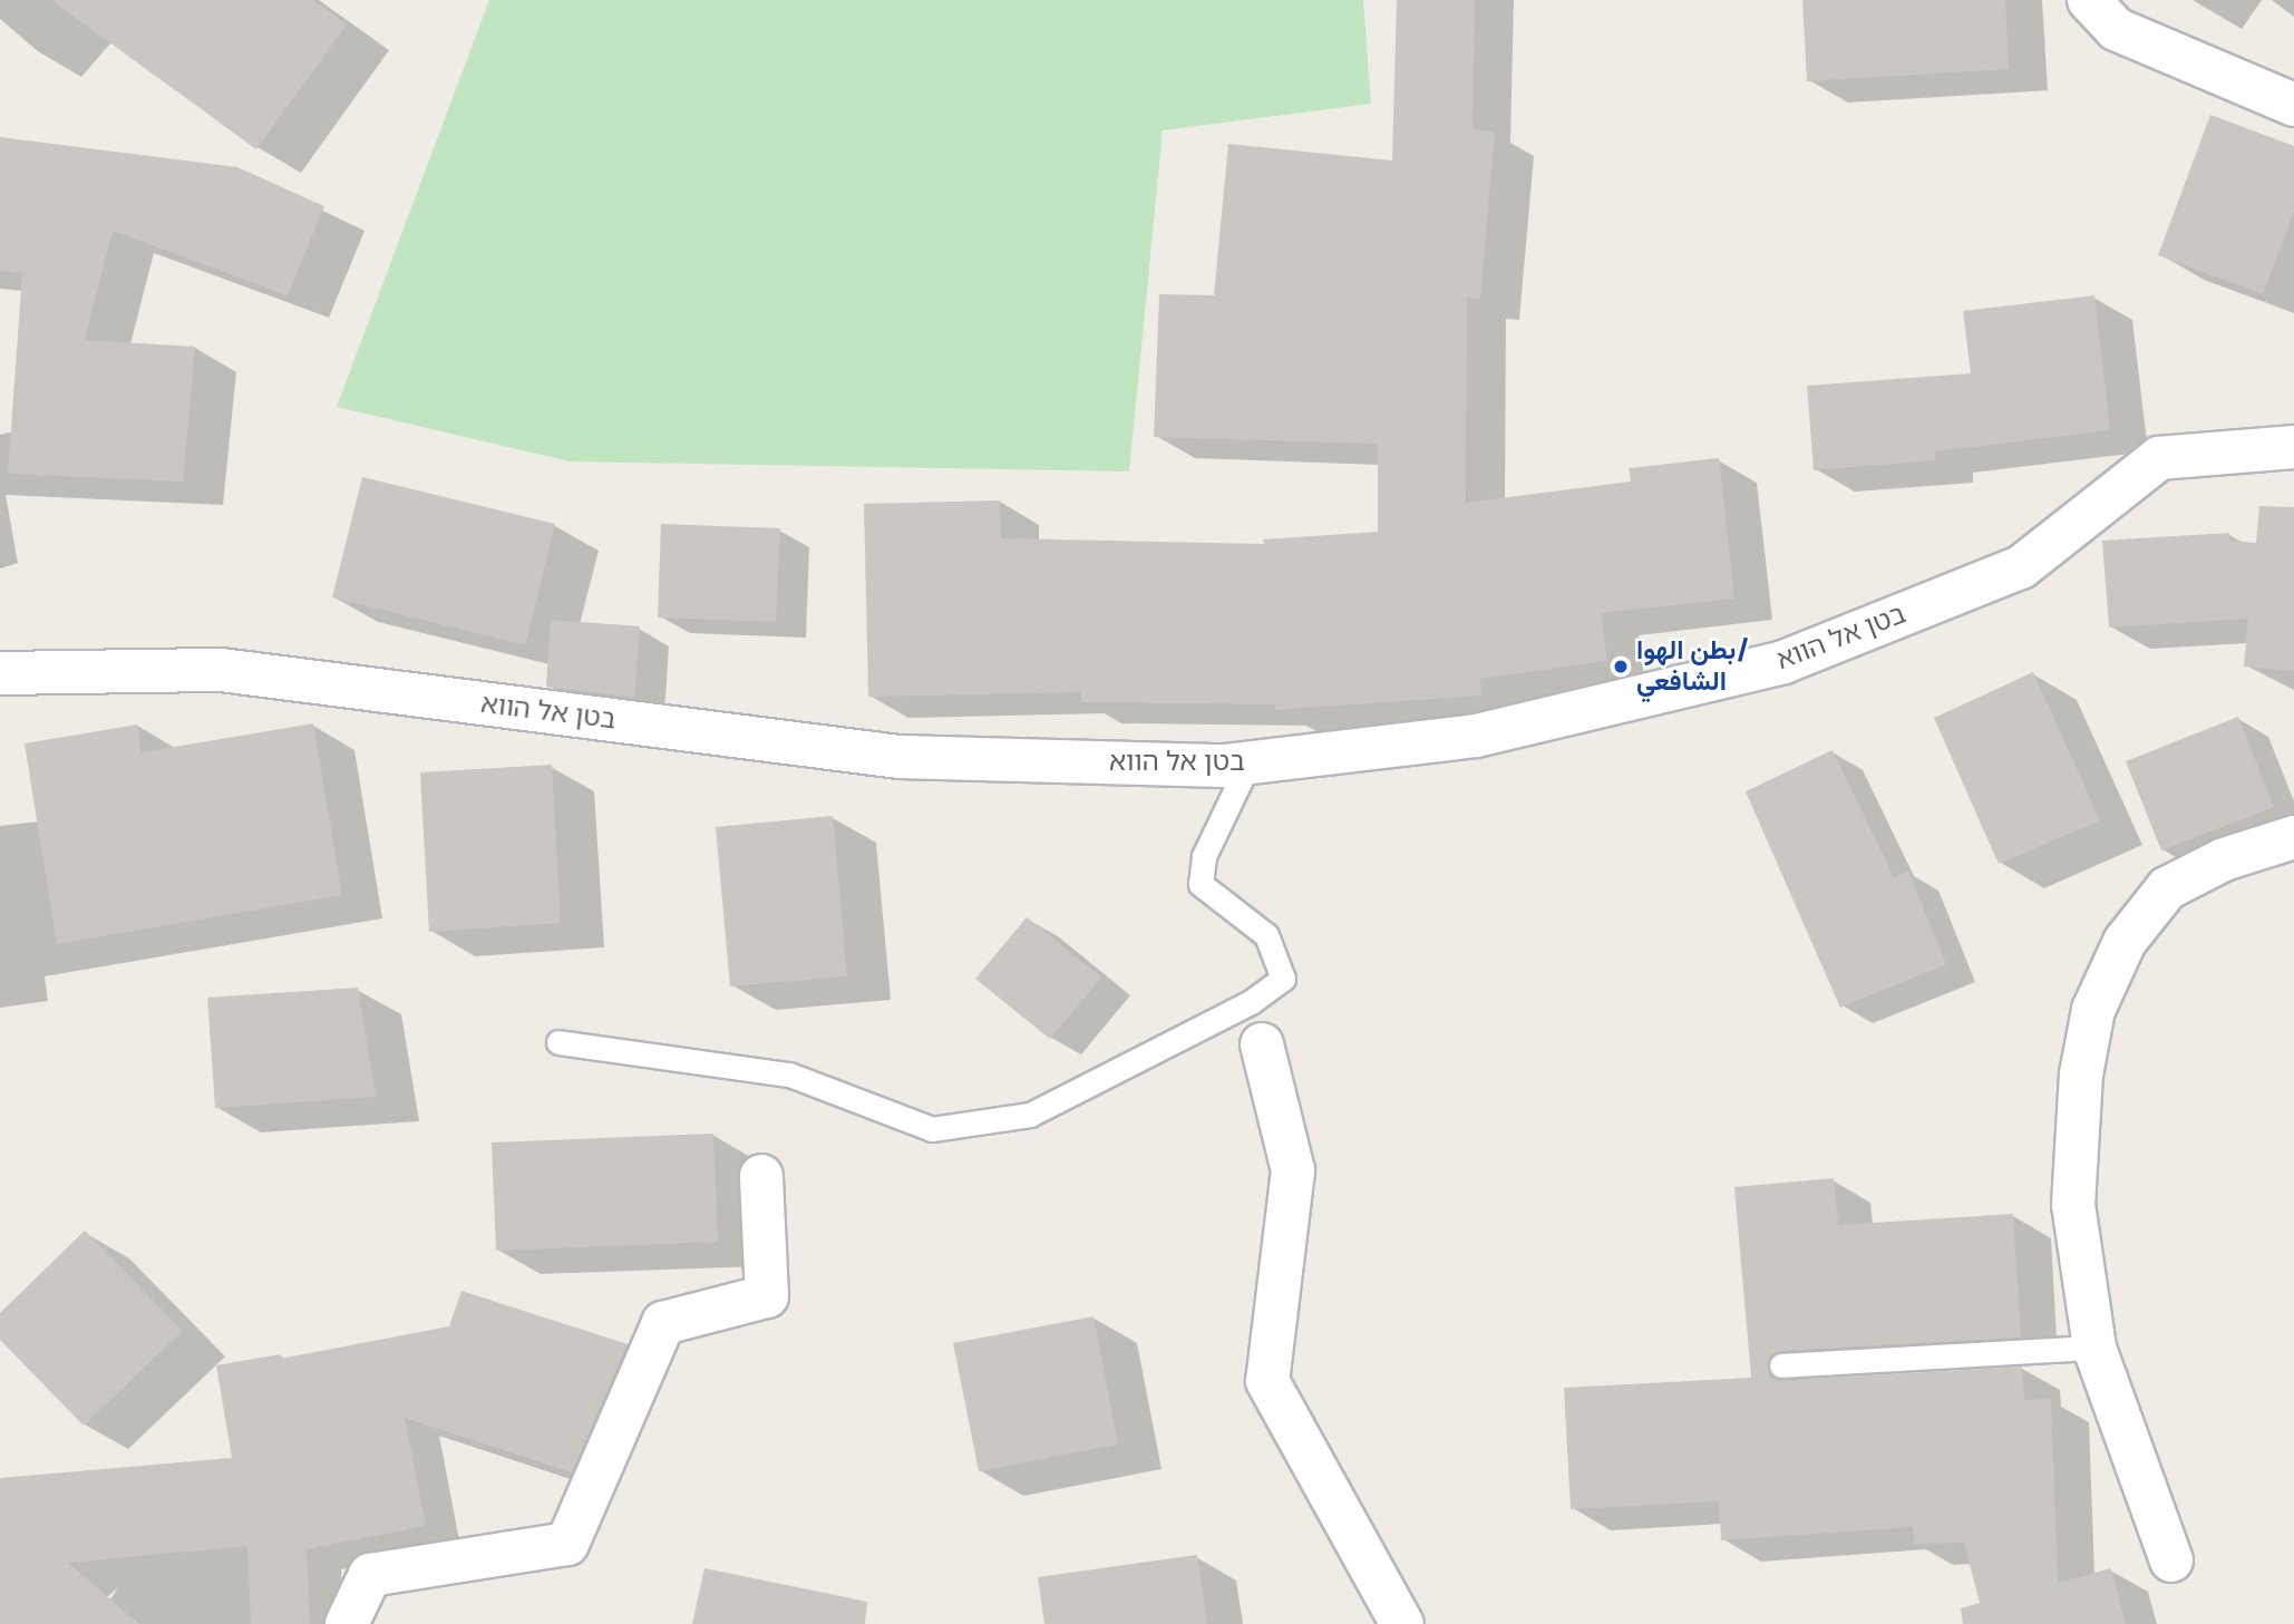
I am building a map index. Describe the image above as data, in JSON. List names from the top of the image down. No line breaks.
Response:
{"streets":{"street":["בטן אל הווא"]},"places":["بطن الهوا/ الشافعي"]}
